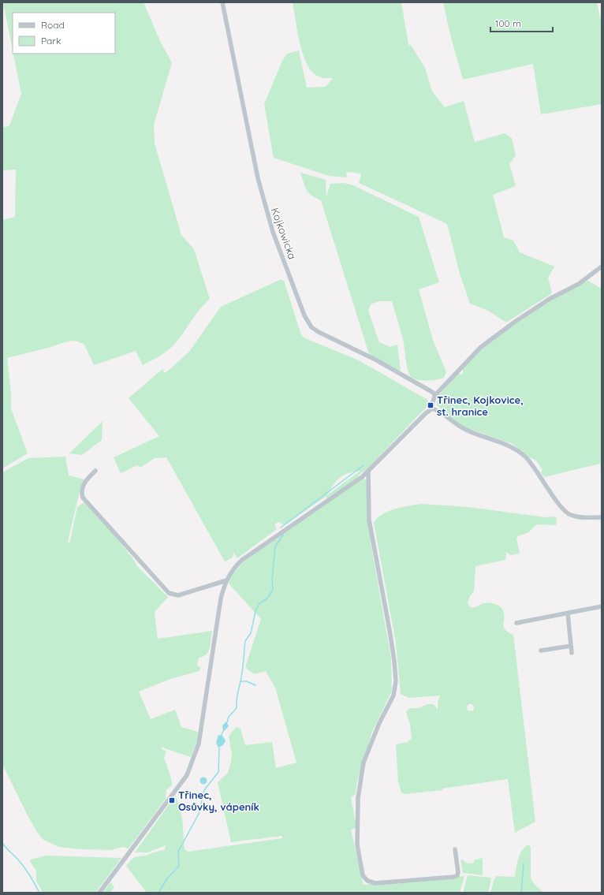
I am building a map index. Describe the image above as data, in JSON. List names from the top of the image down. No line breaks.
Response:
{"streets":{"street":["Kojkowicka"]},"places":{"transit":["Třinec, Kojkovice, st. hranice","Třinec, Osůvky, vápeník"]},"legend":["Road","Park"],"scale_bar":"100 m"}
